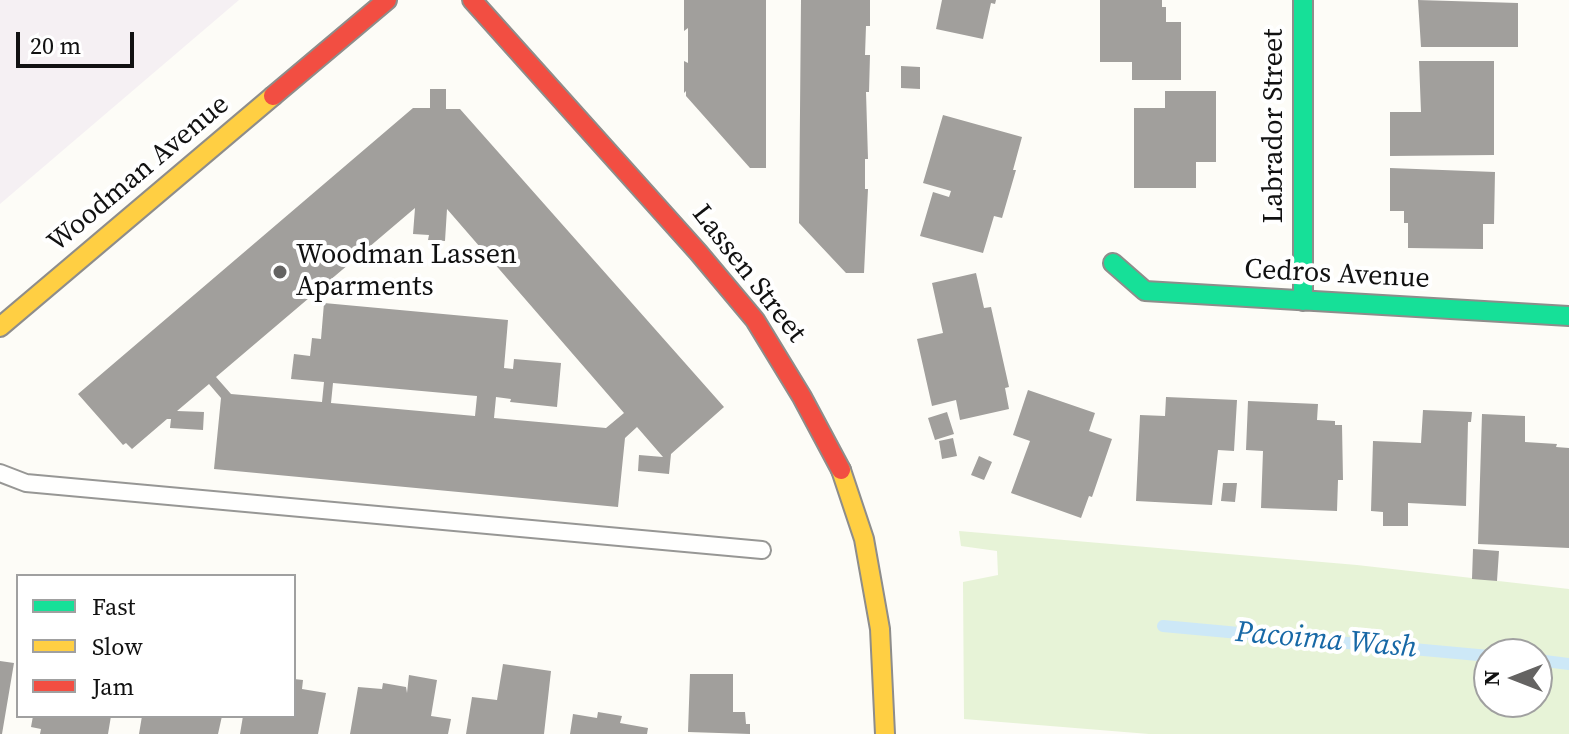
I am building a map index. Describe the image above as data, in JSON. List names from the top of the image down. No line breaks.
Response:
{"streets":{"main road":["Labrador Street","Woodman Avenue","Lassen Street","Cedros Avenue"]},"crossings":[["Labrador Street","Cedros Avenue"]],"water":["Pacoima Wash"],"places":["Woodman Lassen Aparments"],"legend":["Fast","Slow","Jam"],"scale_bar":"20 m","north":"left"}
